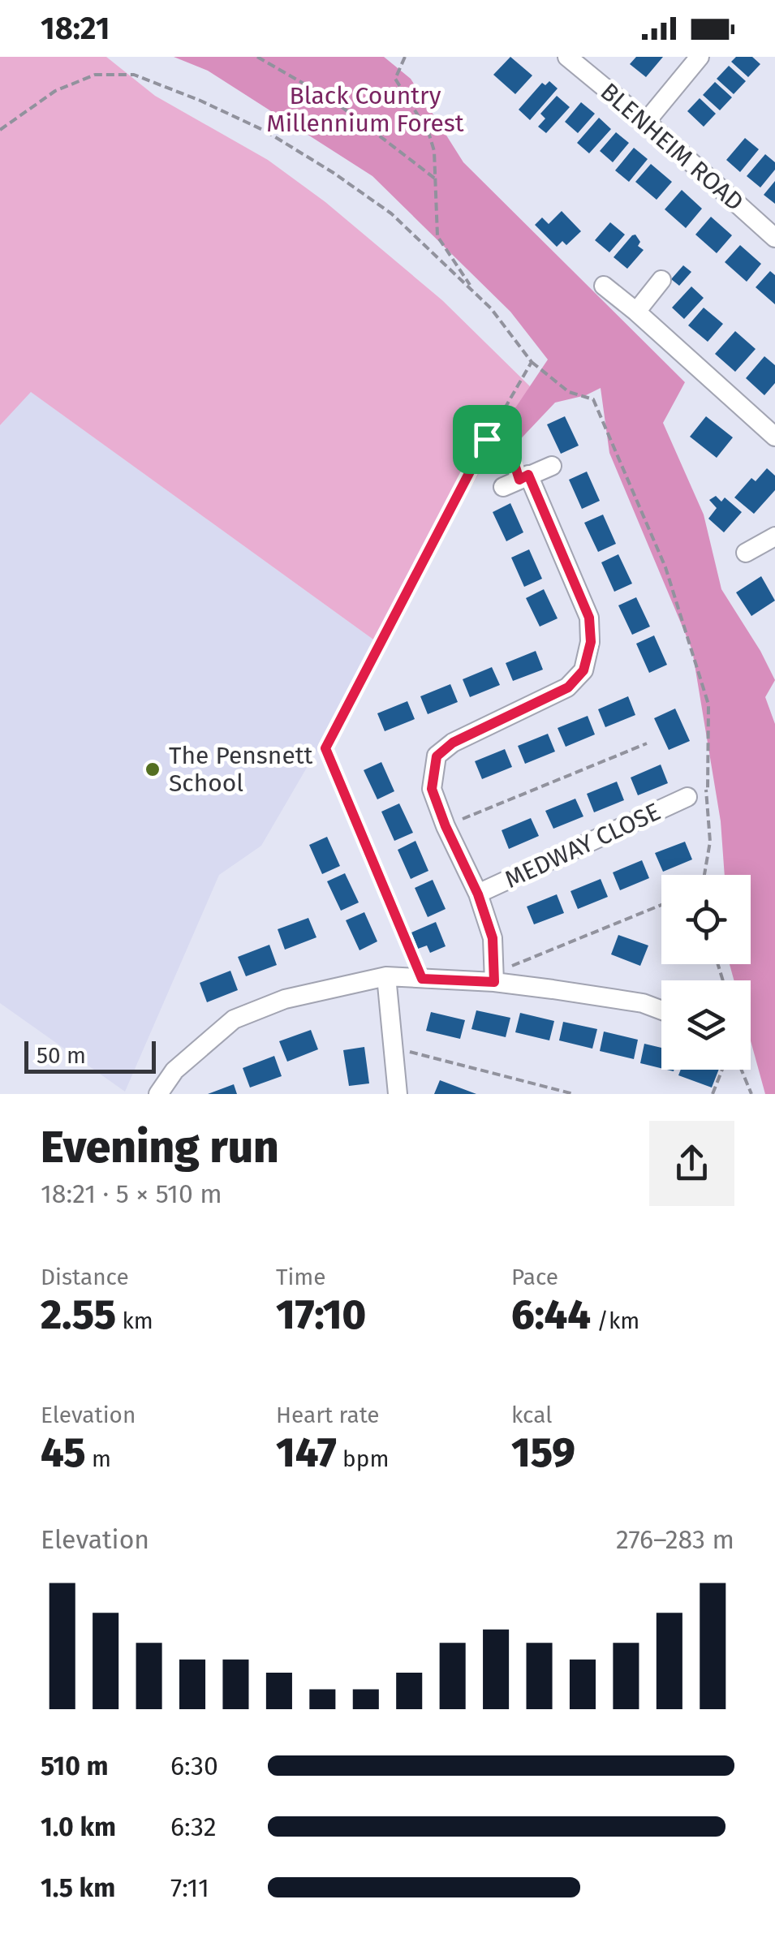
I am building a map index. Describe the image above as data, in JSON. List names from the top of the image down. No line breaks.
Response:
{"streets":{"street":["BLENHEIM ROAD","MEDWAY CLOSE"]},"parks":["Black Country Millennium Forest"],"places":["The Pensnett School"],"scale_bar":"50 m","page":{"status":"18:21","scale":"50 m","heading":["Evening run","18:21 · 5 × 510 m"],"stats":[["Distance","2.55 km"],["Time","17:10"],["Pace","6:44 /km"],["Elevation","45 m"],["Heart rate","147 bpm"],["kcal","159"]],"chart":["Elevation","276–283 m"],"list":[{"name":"510 m","note":"6:30"},{"name":"1.0 km","note":"6:32"},{"name":"1.5 km","note":"7:11"}]}}
